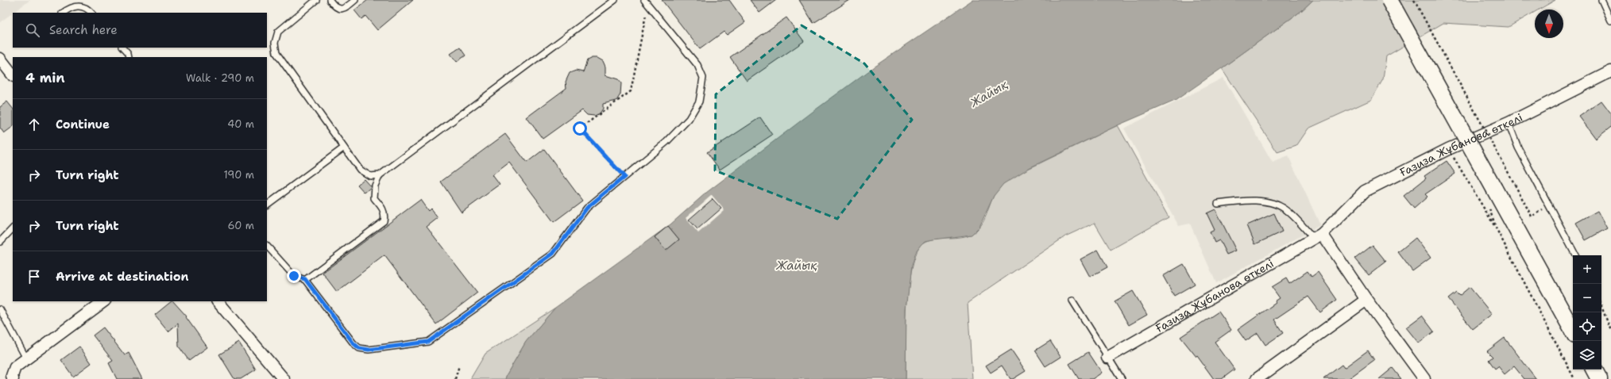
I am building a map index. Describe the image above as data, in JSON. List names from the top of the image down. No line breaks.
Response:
{"streets":{"street":["Ғазиза Жұбанова өткелі"]},"water":["Жайық"],"north":"bottom","page":{"search":"Search here","heading":["4 min","Walk · 290 m"],"list":[["Continue","40 m"],["Turn right","190 m"],["Turn right","60 m"],"Arrive at destination"],"map_buttons":["+","−"]}}
